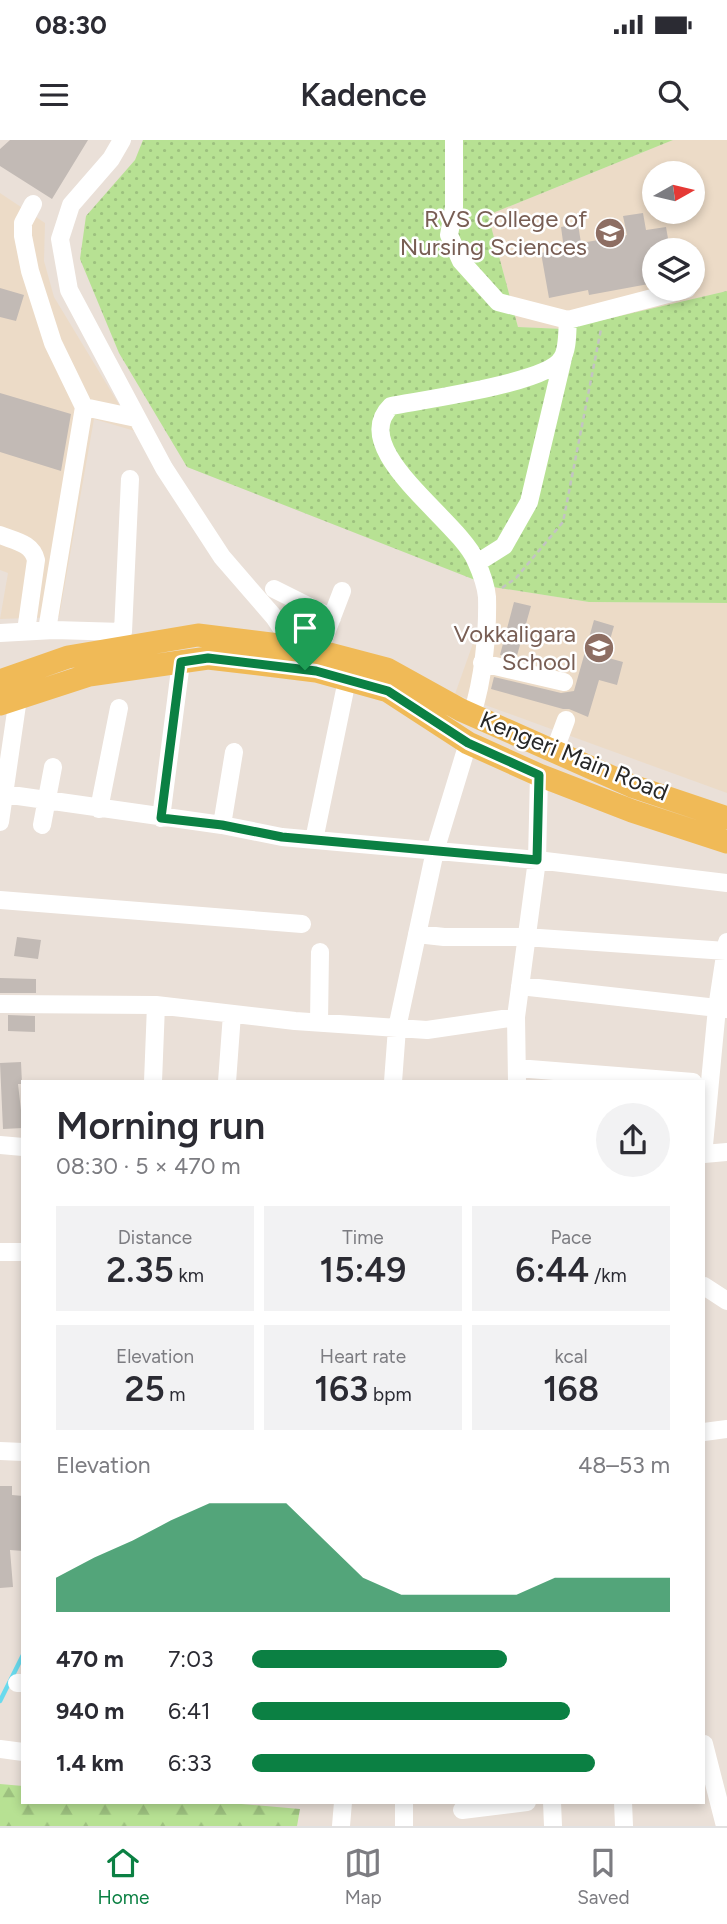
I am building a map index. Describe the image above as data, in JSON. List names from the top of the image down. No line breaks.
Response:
{"streets":{"main road":["Kengeri Main Road"]},"places":{"school or university":["RVS College of Nursing Sciences","Vokkaligara School"]},"north":"right","page":{"status":"08:30","header":"Kadence","heading":["Morning run","08:30 · 5 × 470 m"],"stats":[["Distance","2.35 km"],["Time","15:49"],["Pace","6:44 /km"],["Elevation","25 m"],["Heart rate","163 bpm"],["kcal","168"]],"chart":["Elevation","48–53 m"],"list":[{"name":"470 m","note":"7:03"},{"name":"940 m","note":"6:41"},{"name":"1.4 km","note":"6:33"}],"tabs":["Home","Map","Saved"]}}
